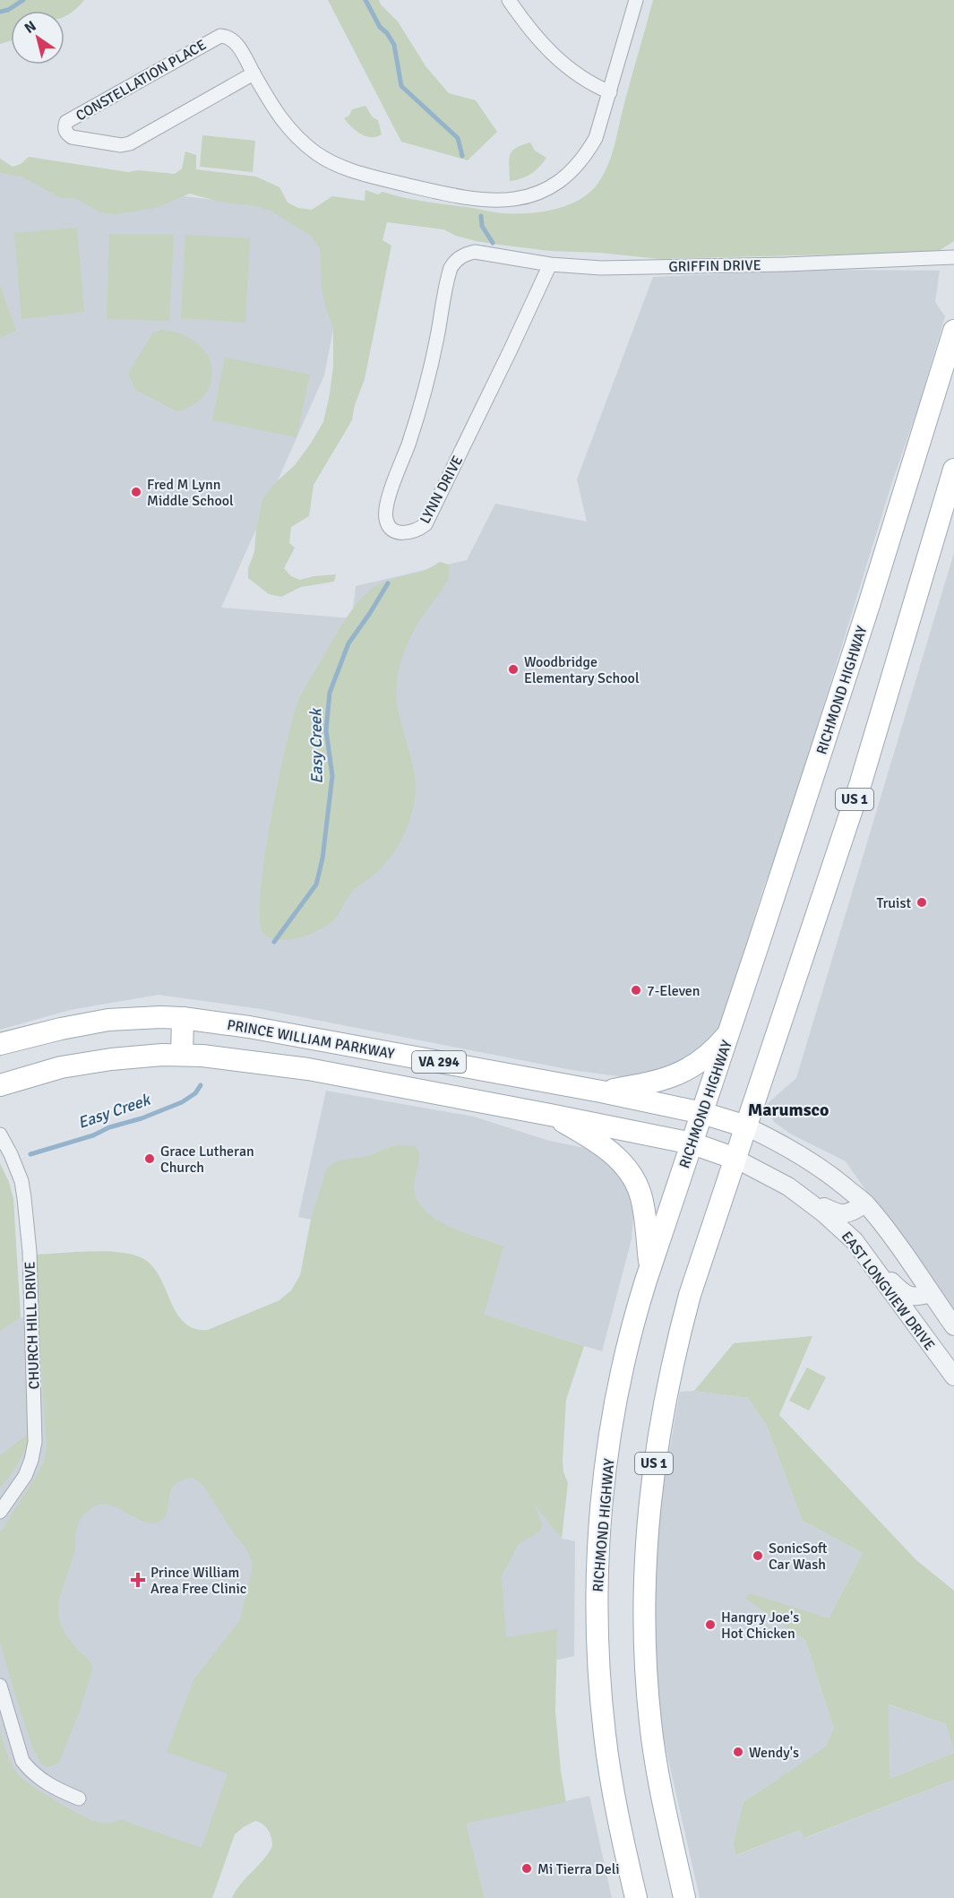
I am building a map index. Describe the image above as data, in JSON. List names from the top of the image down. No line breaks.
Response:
{"streets":{"main road":["RICHMOND HIGHWAY","US 1","PRINCE WILLIAM PARKWAY","VA 294"],"street":["CONSTELLATION PLACE","GRIFFIN DRIVE","LYNN DRIVE","EAST LONGVIEW DRIVE","CHURCH HILL DRIVE"]},"crossings":[["GRIFFIN DRIVE","LYNN DRIVE"],["RICHMOND HIGHWAY","PRINCE WILLIAM PARKWAY"],["US 1","PRINCE WILLIAM PARKWAY"],["US 1","EAST LONGVIEW DRIVE"],["PRINCE WILLIAM PARKWAY","EAST LONGVIEW DRIVE"]],"districts":["Marumsco"],"water":["Easy Creek"],"places":{"other":["Fred M Lynn Middle School","Woodbridge Elementary School","Truist","7-Eleven","Grace Lutheran Church","SonicSoft Car Wash","Hangry Joe's Hot Chicken","Wendy's","Mi Tierra Deli"],"health":["Prince William Area Free Clinic"]},"north":"top left"}
